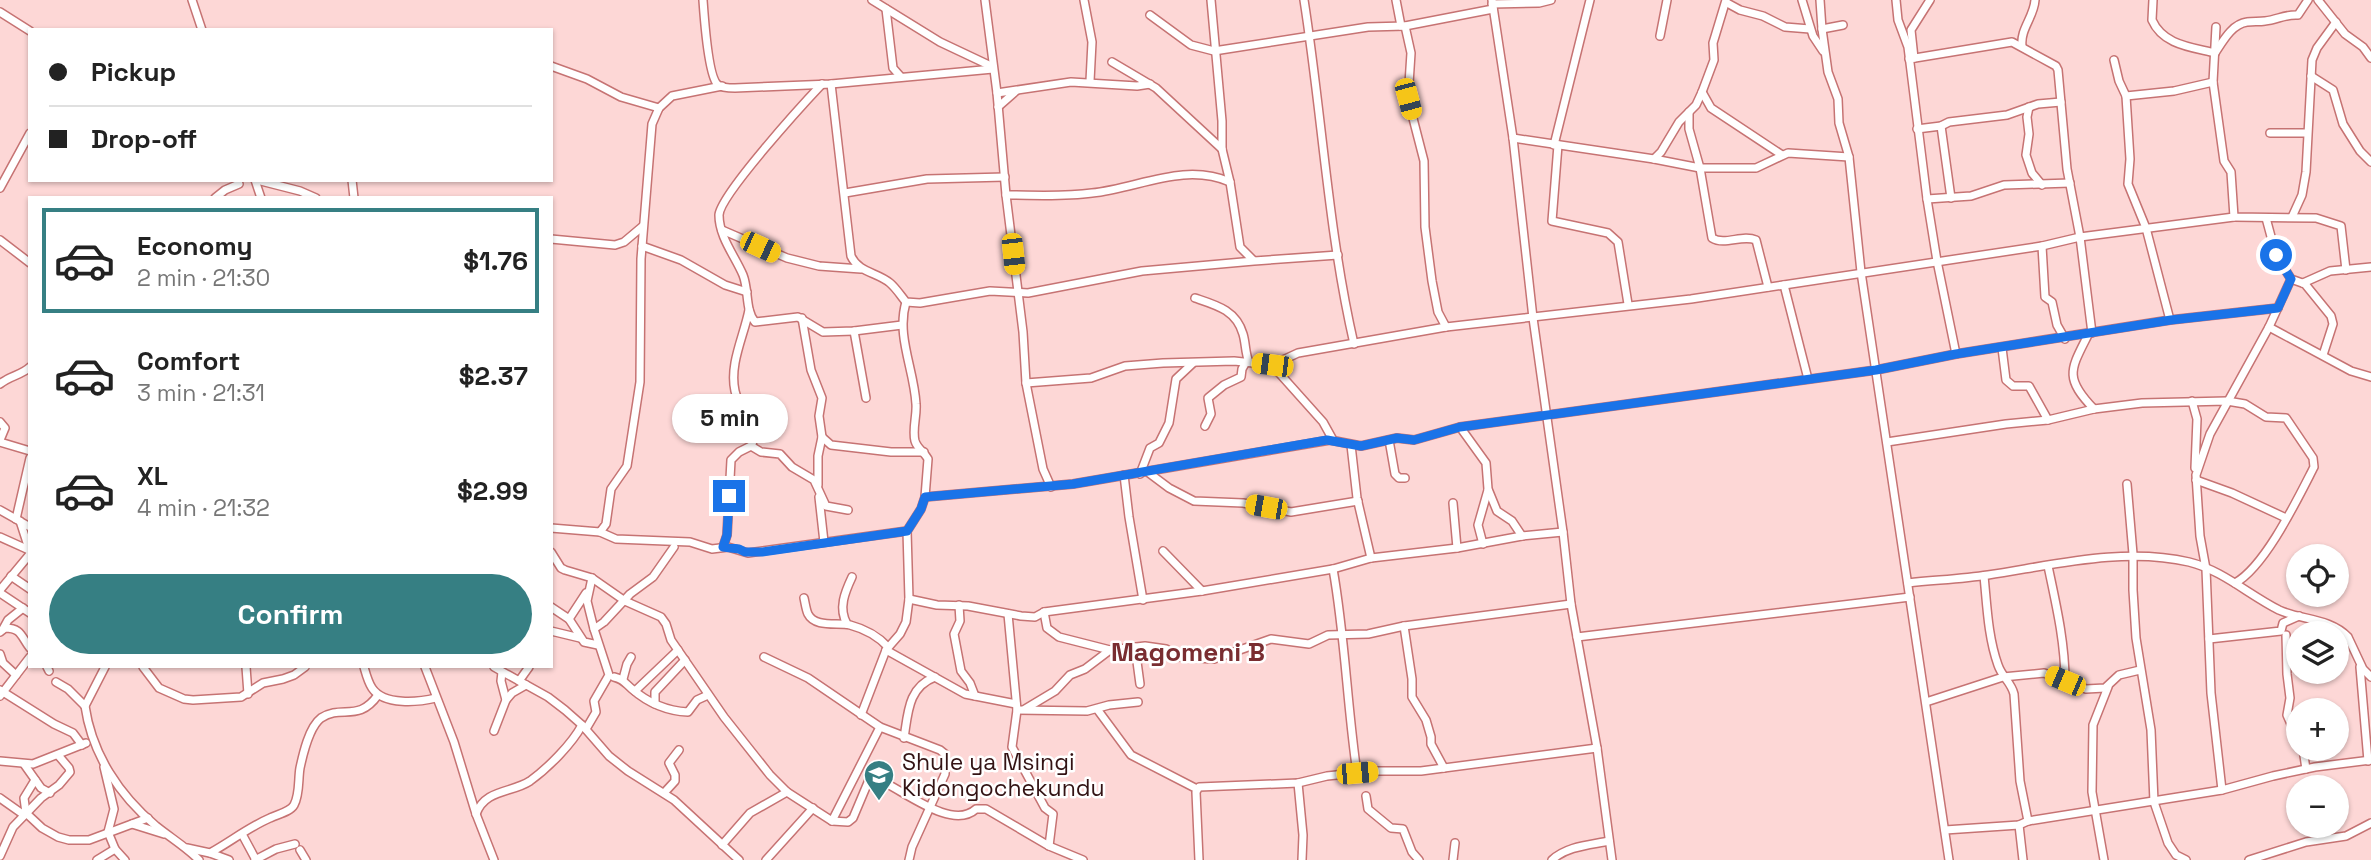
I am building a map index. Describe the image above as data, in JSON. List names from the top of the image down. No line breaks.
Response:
{"districts":["Magomeni B"],"places":{"school or university":["Shule ya Msingi Kidongochekundu"]},"page":{"banner":["Pickup","Drop-off"],"list":[{"name":"Economy","note":"2 min · 21:30","value":"$1.76"},{"name":"Comfort","note":"3 min · 21:31","value":"$2.37"},{"name":"XL","note":"4 min · 21:32","value":"$2.99"}],"bubble":"5 min","map_buttons":["+","−"],"buttons":"Confirm"}}
